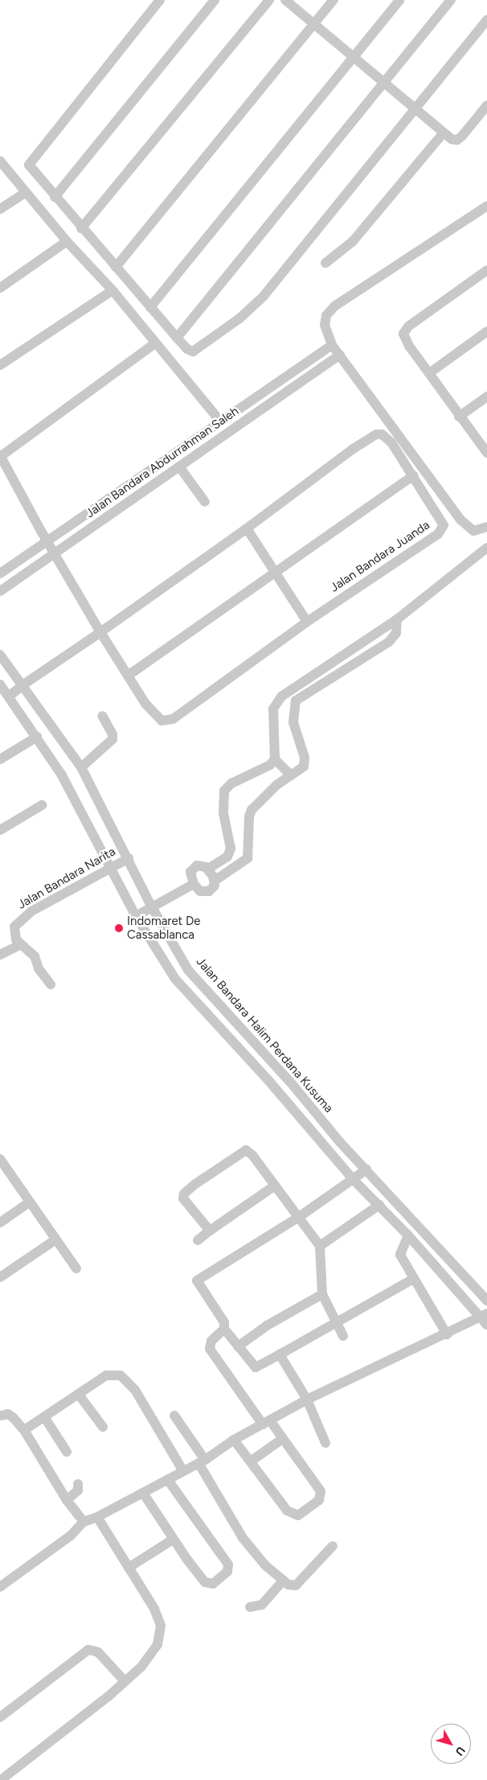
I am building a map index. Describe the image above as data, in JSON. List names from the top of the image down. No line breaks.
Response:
{"streets":{"street":["Jalan Bandara Abdurrahman Saleh","Jalan Bandara Juanda","Jalan Bandara Narita","Jalan Bandara Halim Perdana Kusuma"]},"crossings":[["Jalan Bandara Abdurrahman Saleh","Jalan Bandara Juanda"],["Jalan Bandara Juanda","Jalan Bandara Halim Perdana Kusuma"],["Jalan Bandara Narita","Jalan Bandara Halim Perdana Kusuma"]],"places":["Indomaret De Cassablanca"],"north":"bottom right"}
